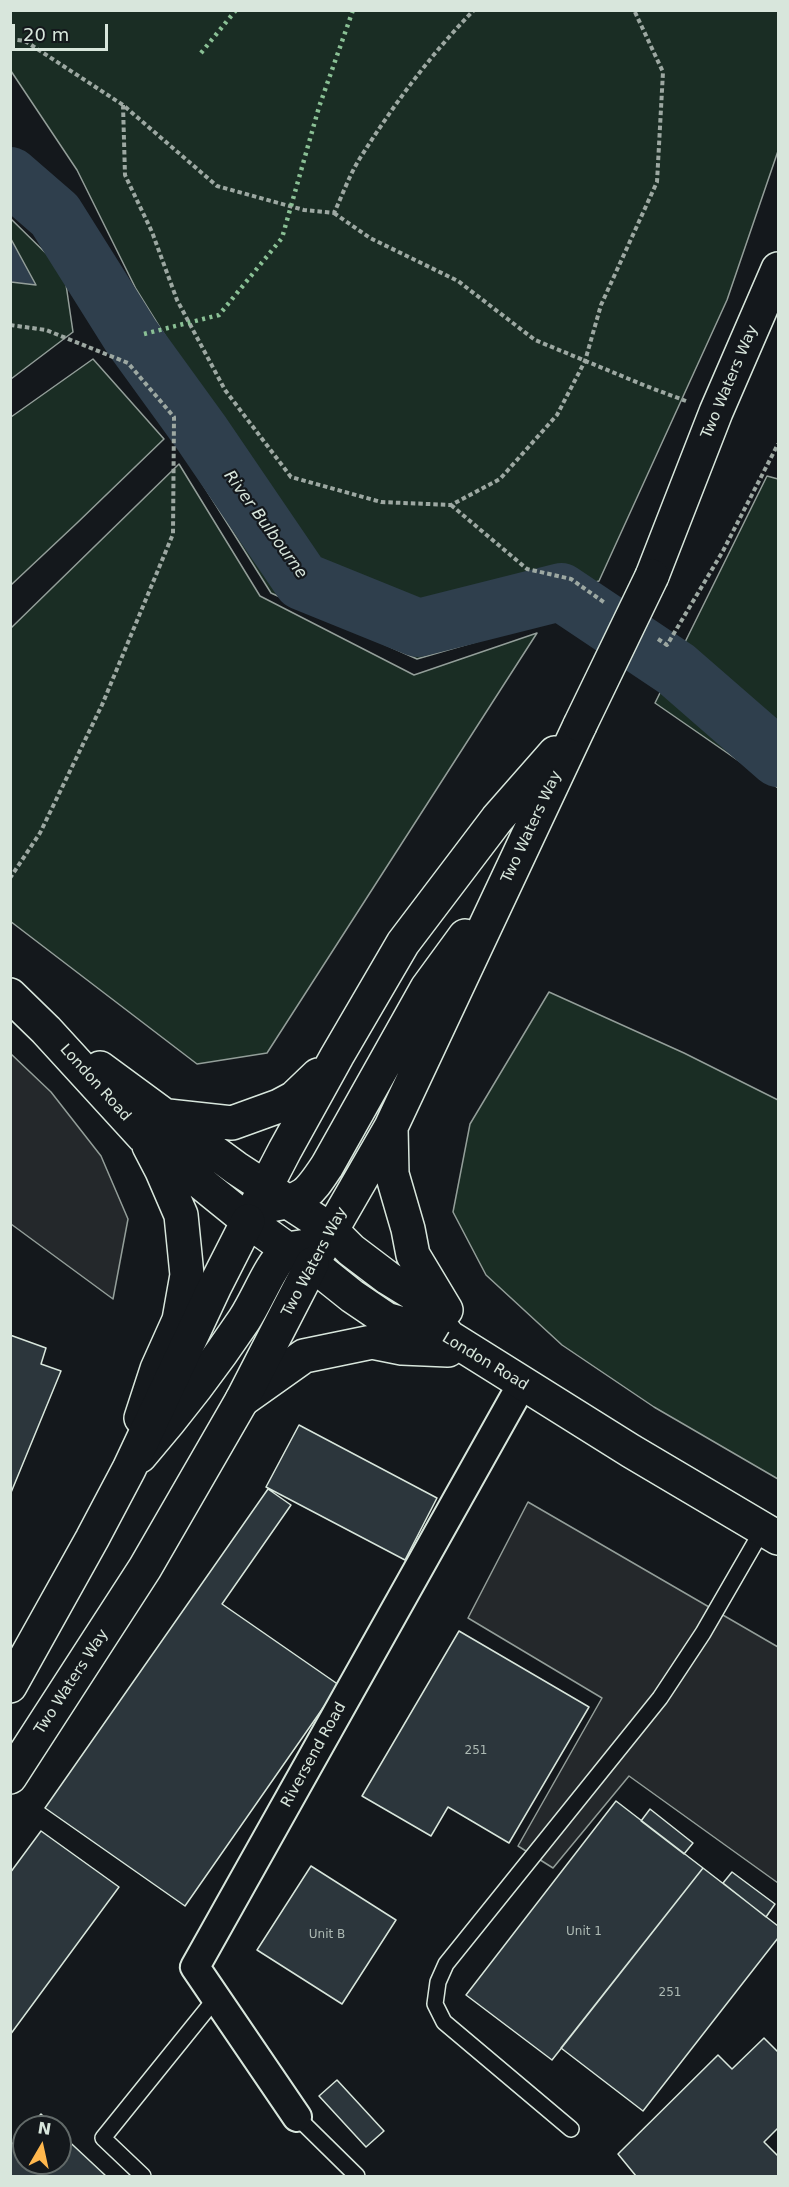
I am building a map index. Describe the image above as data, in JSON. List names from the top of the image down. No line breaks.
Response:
{"streets":{"main road":["Two Waters Way","London Road"],"street":["Riversend Road"]},"crossings":[["Two Waters Way","London Road"],["London Road","Riversend Road"]],"water":["River Bulbourne"],"house_numbers":["251","Unit 1","Unit B","251"],"scale_bar":"20 m","north":"top"}
